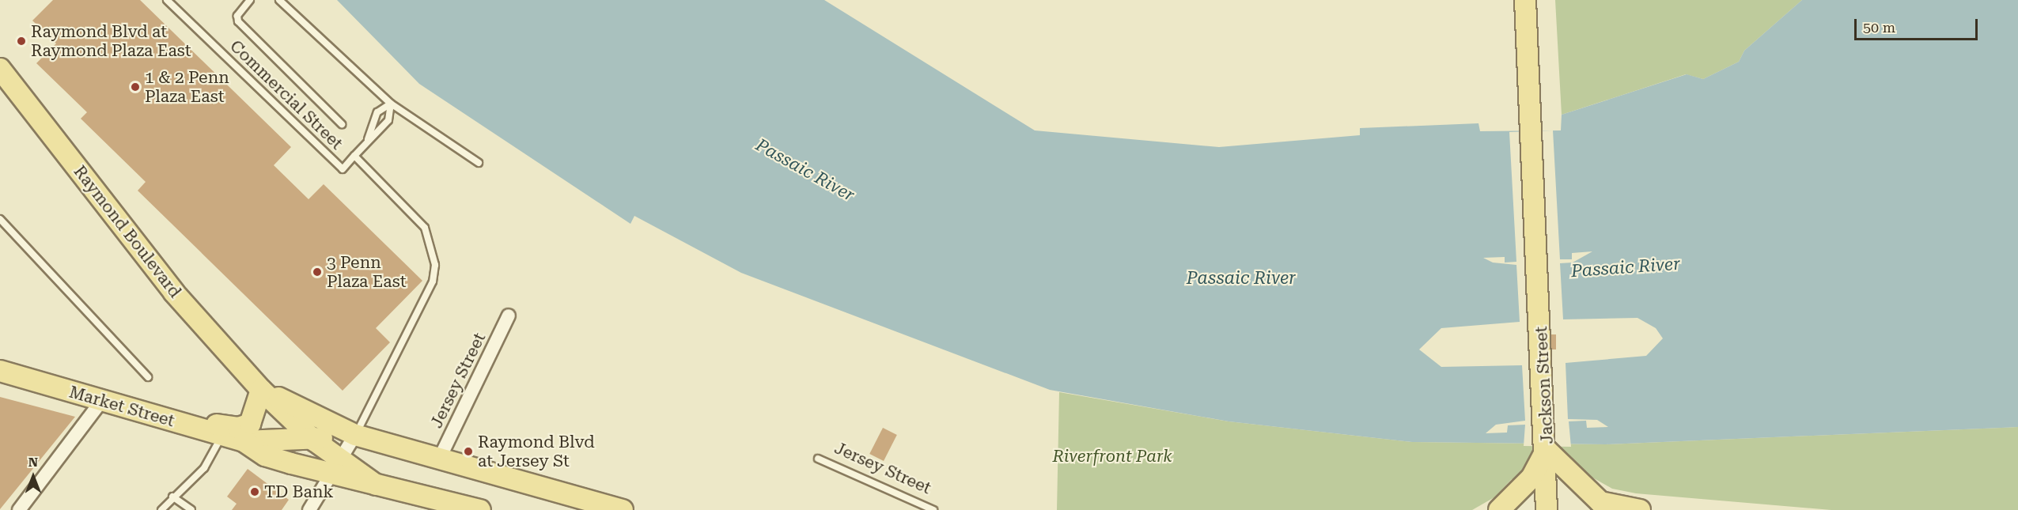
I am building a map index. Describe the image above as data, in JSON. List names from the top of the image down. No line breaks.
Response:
{"streets":{"main road":["Raymond Boulevard","Jackson Street","Market Street"],"street":["Jersey Street"],"lane":["Commercial Street"]},"crossings":[["Commercial Street","Raymond Boulevard"],["Commercial Street","Market Street"],["Raymond Boulevard","Market Street"]],"water":["Passaic River"],"parks":["Riverfront Park"],"places":["Raymond Blvd at Raymond Plaza East","1 & 2 Penn Plaza East","3 Penn Plaza East","Raymond Blvd at Jersey St","TD Bank"],"scale_bar":"50 m","north":"top"}
